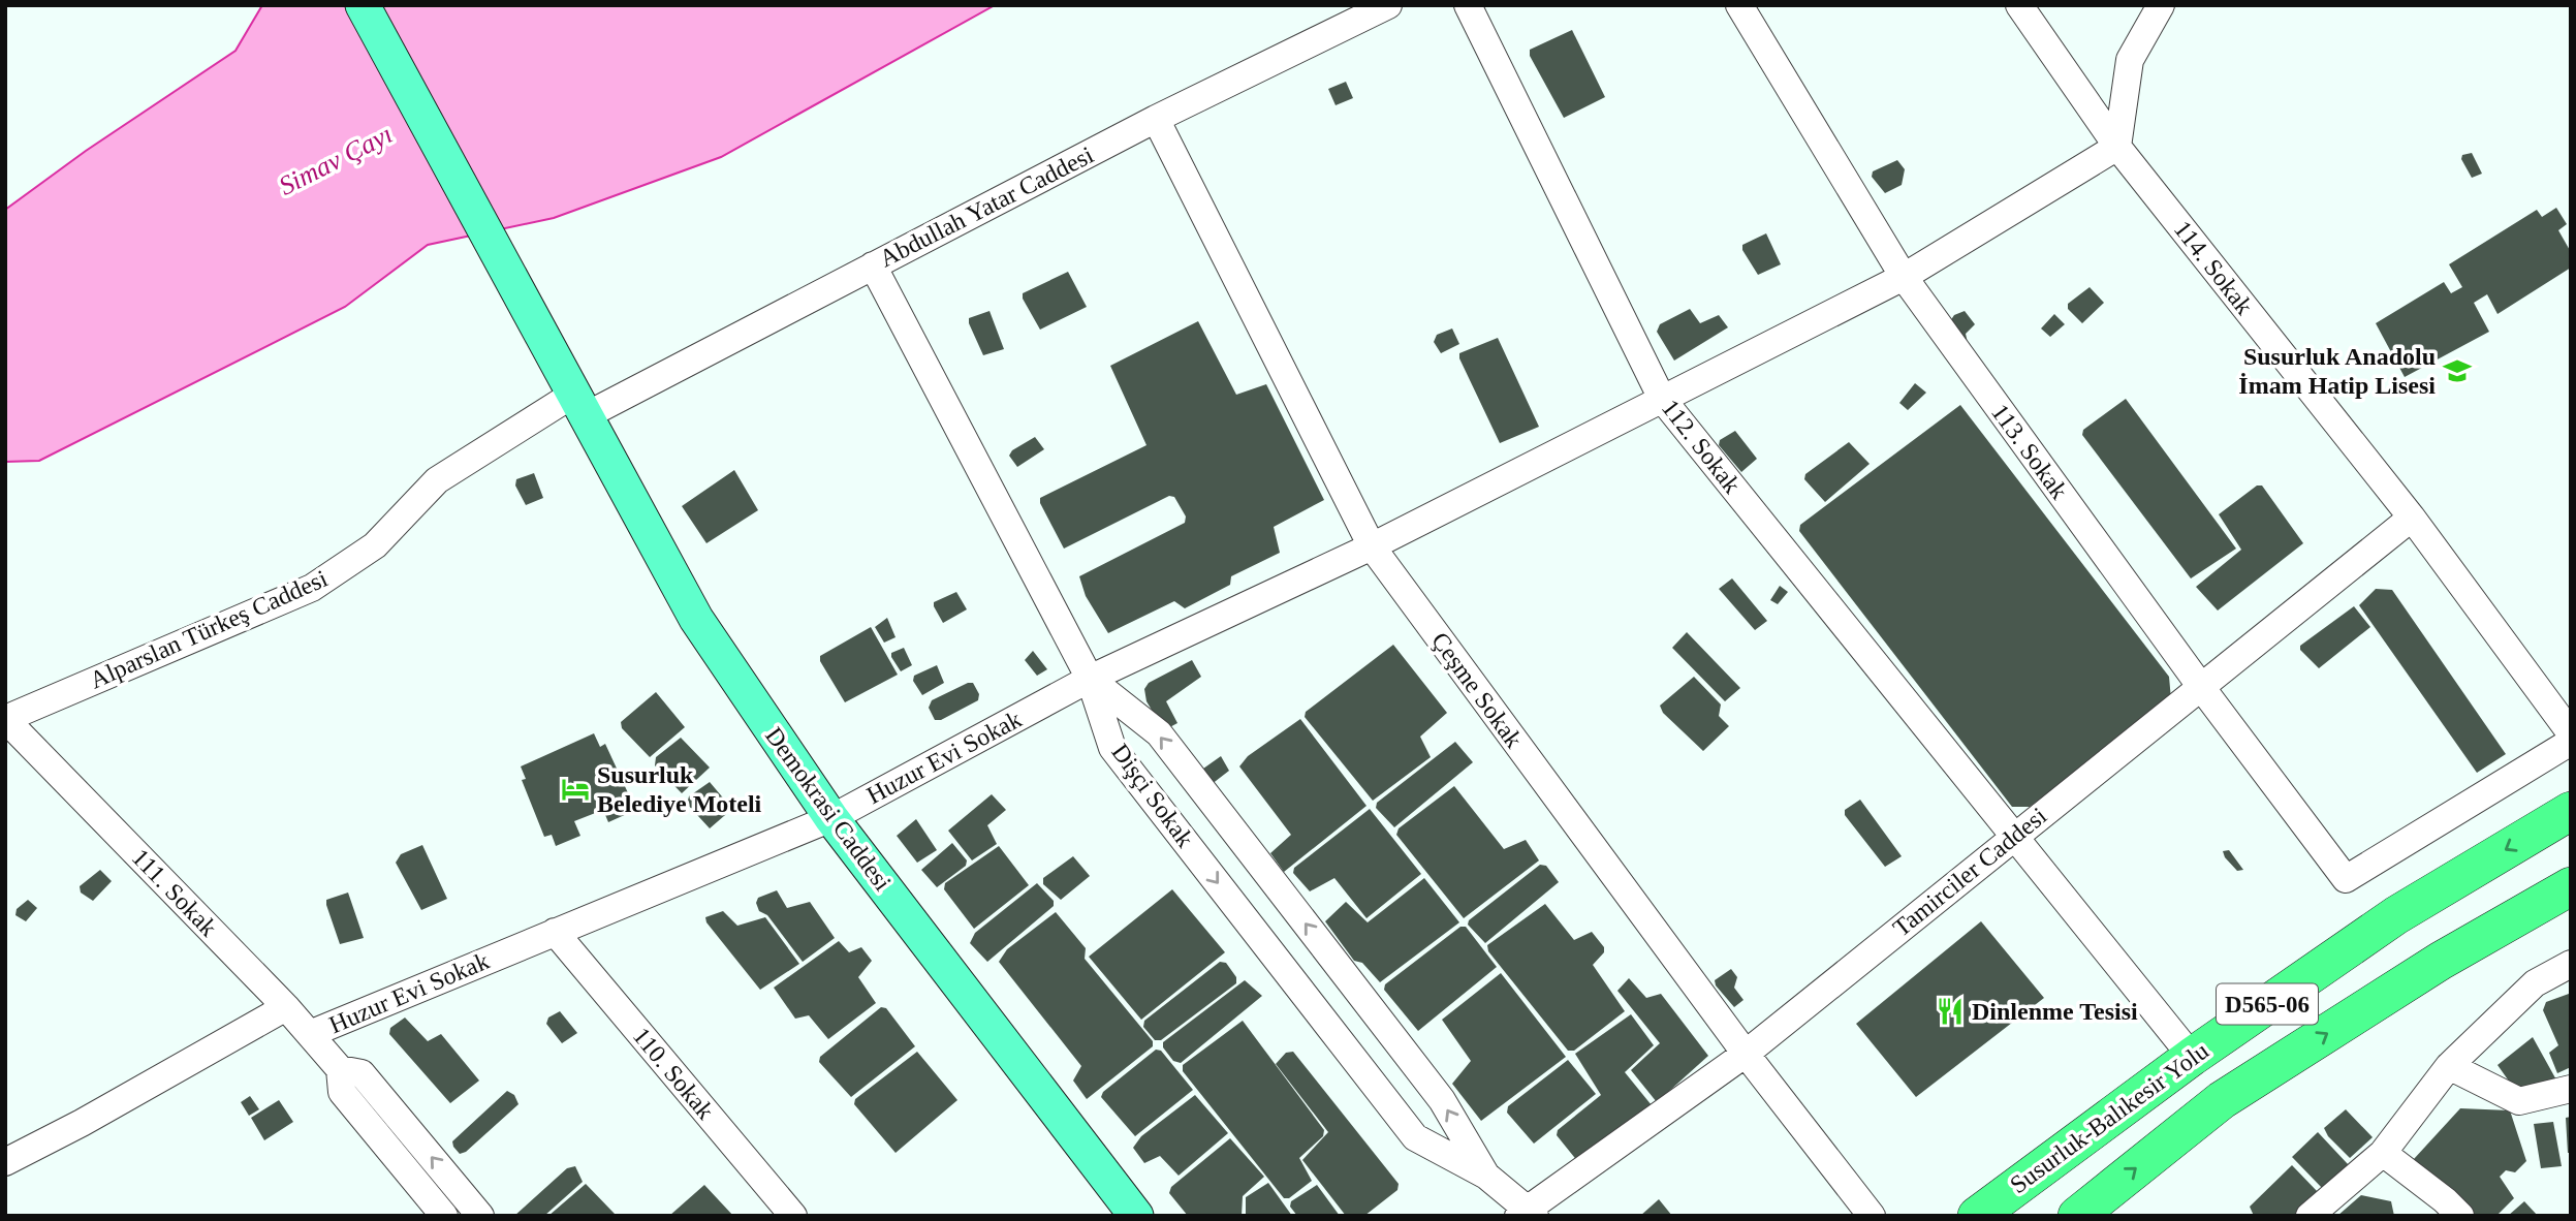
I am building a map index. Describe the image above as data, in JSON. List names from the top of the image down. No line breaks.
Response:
{"streets":{"highway":["D565-06","Susurluk-Balıkesir Yolu"],"main road":["Demokrasi Caddesi"],"street":["Abdullah Yatar Caddesi","114. Sokak","112. Sokak","113. Sokak","Alparslan Türkeş Caddesi","Çeşme Sokak","Huzur Evi Sokak","Dişçi Sokak","Tamirciler Caddesi","111. Sokak","110. Sokak"]},"crossings":[["Abdullah Yatar Caddesi","Alparslan Türkeş Caddesi"],["Abdullah Yatar Caddesi","Çeşme Sokak"],["Abdullah Yatar Caddesi","Demokrasi Caddesi"],["114. Sokak","Huzur Evi Sokak"],["114. Sokak","Tamirciler Caddesi"],["112. Sokak","Huzur Evi Sokak"],["112. Sokak","Tamirciler Caddesi"],["112. Sokak","Susurluk-Balıkesir Yolu"],["113. Sokak","Huzur Evi Sokak"],["113. Sokak","Tamirciler Caddesi"],["Alparslan Türkeş Caddesi","Demokrasi Caddesi"],["Alparslan Türkeş Caddesi","111. Sokak"],["Çeşme Sokak","Huzur Evi Sokak"],["Çeşme Sokak","Tamirciler Caddesi"],["Huzur Evi Sokak","Dişçi Sokak"],["Huzur Evi Sokak","Demokrasi Caddesi"],["Huzur Evi Sokak","111. Sokak"],["Huzur Evi Sokak","110. Sokak"]],"water":["Simav Çayı"],"places":{"school or university":["Susurluk Anadolu İmam Hatip Lisesi"],"hotel":["Susurluk Belediye Moteli"],"restaurant":["Dinlenme Tesisi"]}}
